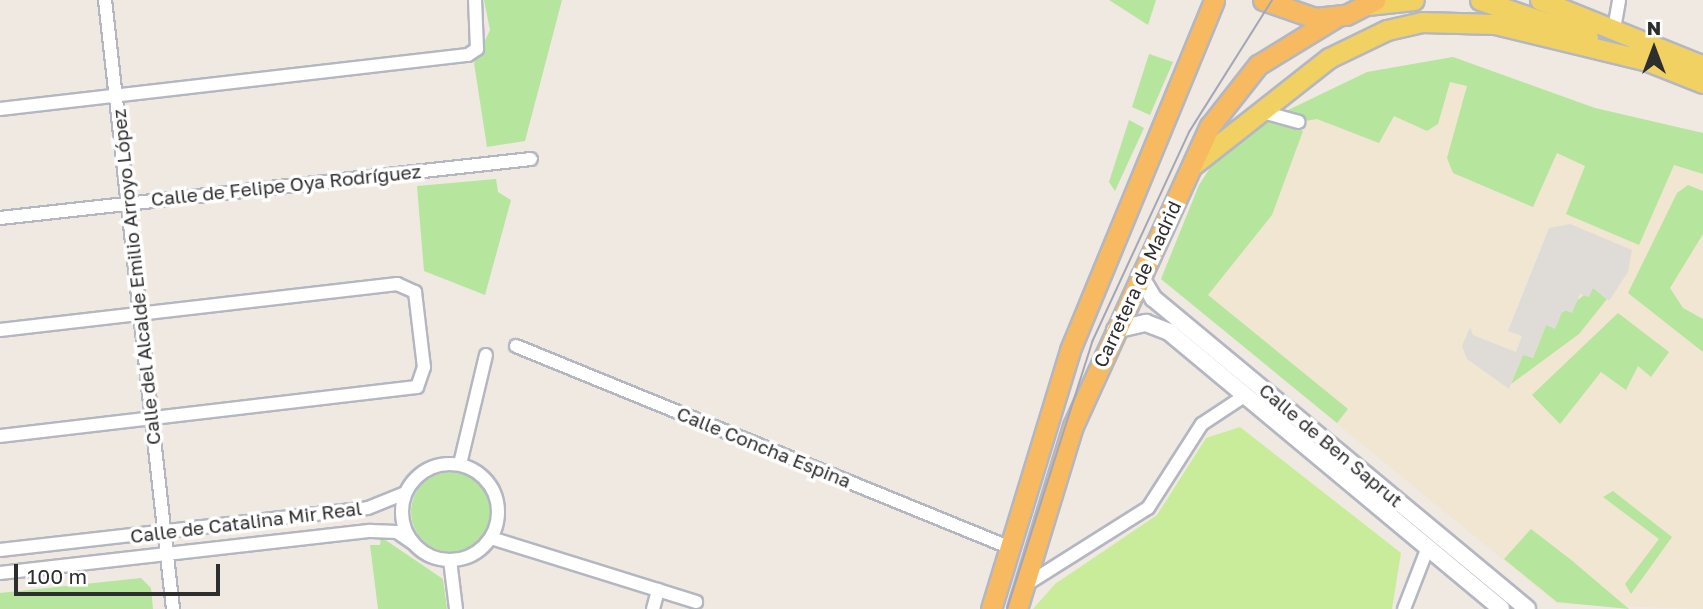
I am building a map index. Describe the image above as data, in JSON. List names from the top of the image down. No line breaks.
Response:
{"streets":{"highway":["Carretera de Madrid"],"street":["Calle de Felipe Oya Rodríguez","Calle del Alcalde Emilio Arroyo López","Calle de Ben Saprut","Calle Concha Espina","Calle de Catalina Mir Real"]},"crossings":[["Calle de Felipe Oya Rodríguez","Calle del Alcalde Emilio Arroyo López"],["Calle del Alcalde Emilio Arroyo López","Calle de Catalina Mir Real"],["Carretera de Madrid","Calle de Ben Saprut"],["Carretera de Madrid","Calle Concha Espina"]],"scale_bar":"100 m","north":"top"}
